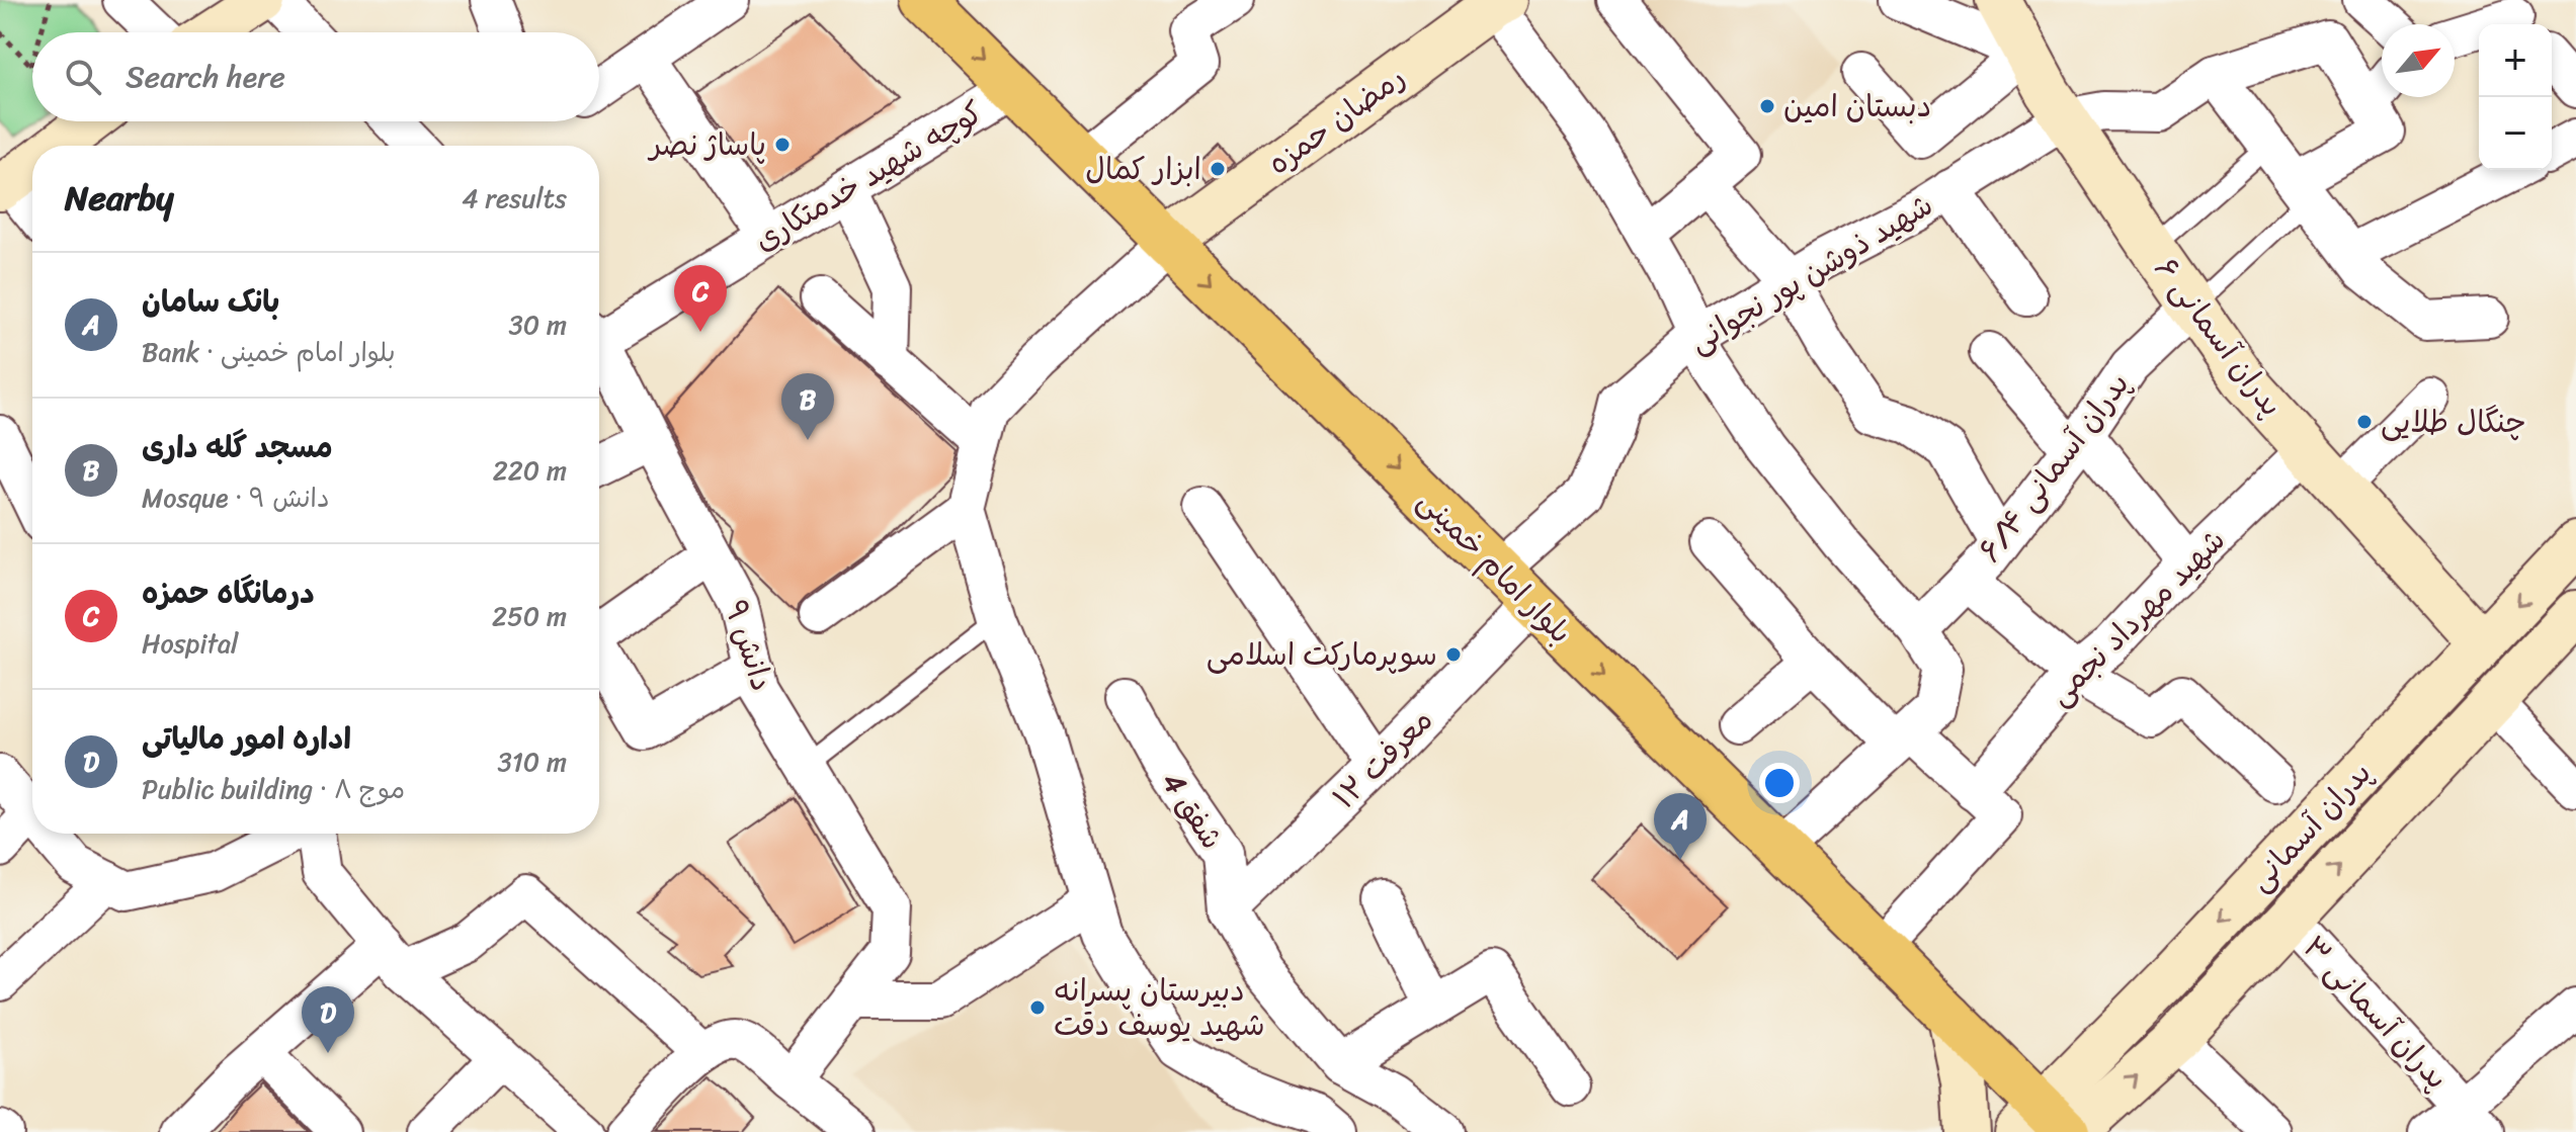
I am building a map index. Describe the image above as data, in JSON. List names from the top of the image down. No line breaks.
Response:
{"streets":{"main road":["رمضان حمزه","پدران آسمانی ۶","بلوار امام خمینی","پدران آسمانی"],"street":["کوچه شهید خدمتکاری","شهید ذوشن پور نجوانی","پدران آسمانی ۶/۴","شهید مهرداد نجمی","دانش ۹","معرفت ۱۲","شفق 4","پدران آسمانی ۳"]},"crossings":[["رمضان حمزه","بلوار امام خمینی"],["کوچه شهید خدمتکاری","بلوار امام خمینی"],["شهید ذوشن پور نجوانی","پدران آسمانی ۶"],["شهید ذوشن پور نجوانی","بلوار امام خمینی"],["پدران آسمانی ۶","پدران آسمانی ۶/۴"],["پدران آسمانی ۶","شهید مهرداد نجمی"],["پدران آسمانی ۶","پدران آسمانی"],["بلوار امام خمینی","شهید مهرداد نجمی"],["بلوار امام خمینی","معرفت ۱۲"],["بلوار امام خمینی","پدران آسمانی"],["معرفت ۱۲","شفق 4"],["پدران آسمانی","پدران آسمانی ۳"]],"one_way":["بلوار امام خمینی"],"places":["دبستان امین","پاساژ نصر","ابزار کمال","چنگال طلایی","سوپرمارکت اسلامی","دبیرستان پسرانه شهید یوسف دقت"],"north":"top right","page":{"map_buttons":["+","−"],"search":"Search here","heading":["Nearby","4 results"],"list":[{"mark":"A","name":"بانک سامان","note":"Bank · بلوار امام خمینی","value":"30 m"},{"mark":"B","name":"مسجد گله داری","note":"Mosque · دانش ۹","value":"220 m"},{"mark":"C","name":"درمانگاه حمزه","note":"Hospital","value":"250 m"},{"mark":"D","name":"اداره امور مالیاتی","note":"Public building · موج ۸","value":"310 m"}],"pins":["C","B","A","D"]}}
